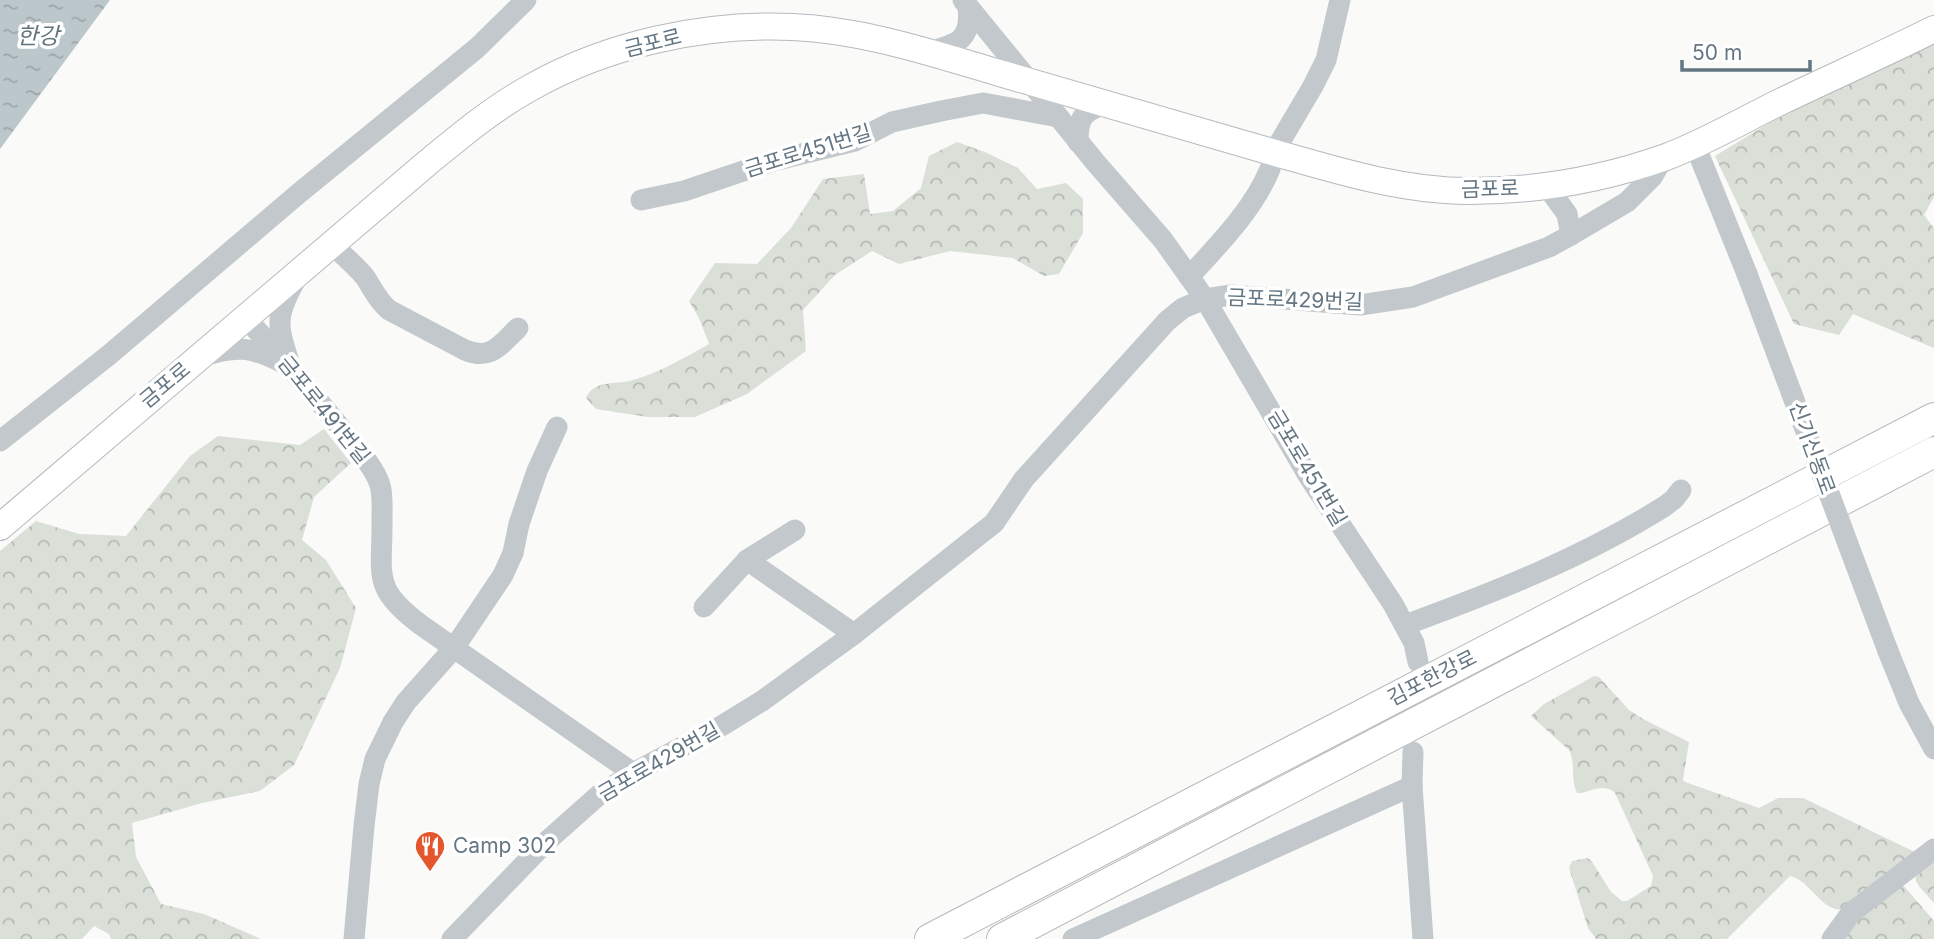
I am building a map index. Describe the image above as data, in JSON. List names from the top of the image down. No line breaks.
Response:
{"streets":{"highway":["김포한강로"],"main road":["금포로"],"street":["금포로451번길","금포로429번길","금포로491번길","신기신동로"]},"crossings":[["금포로","금포로451번길"],["금포로","금포로429번길"],["금포로","금포로491번길"],["금포로","신기신동로"],["금포로451번길","금포로429번길"],["금포로429번길","금포로491번길"]],"water":["한강"],"places":{"restaurant":["Camp 302"]},"scale_bar":"50 m"}
